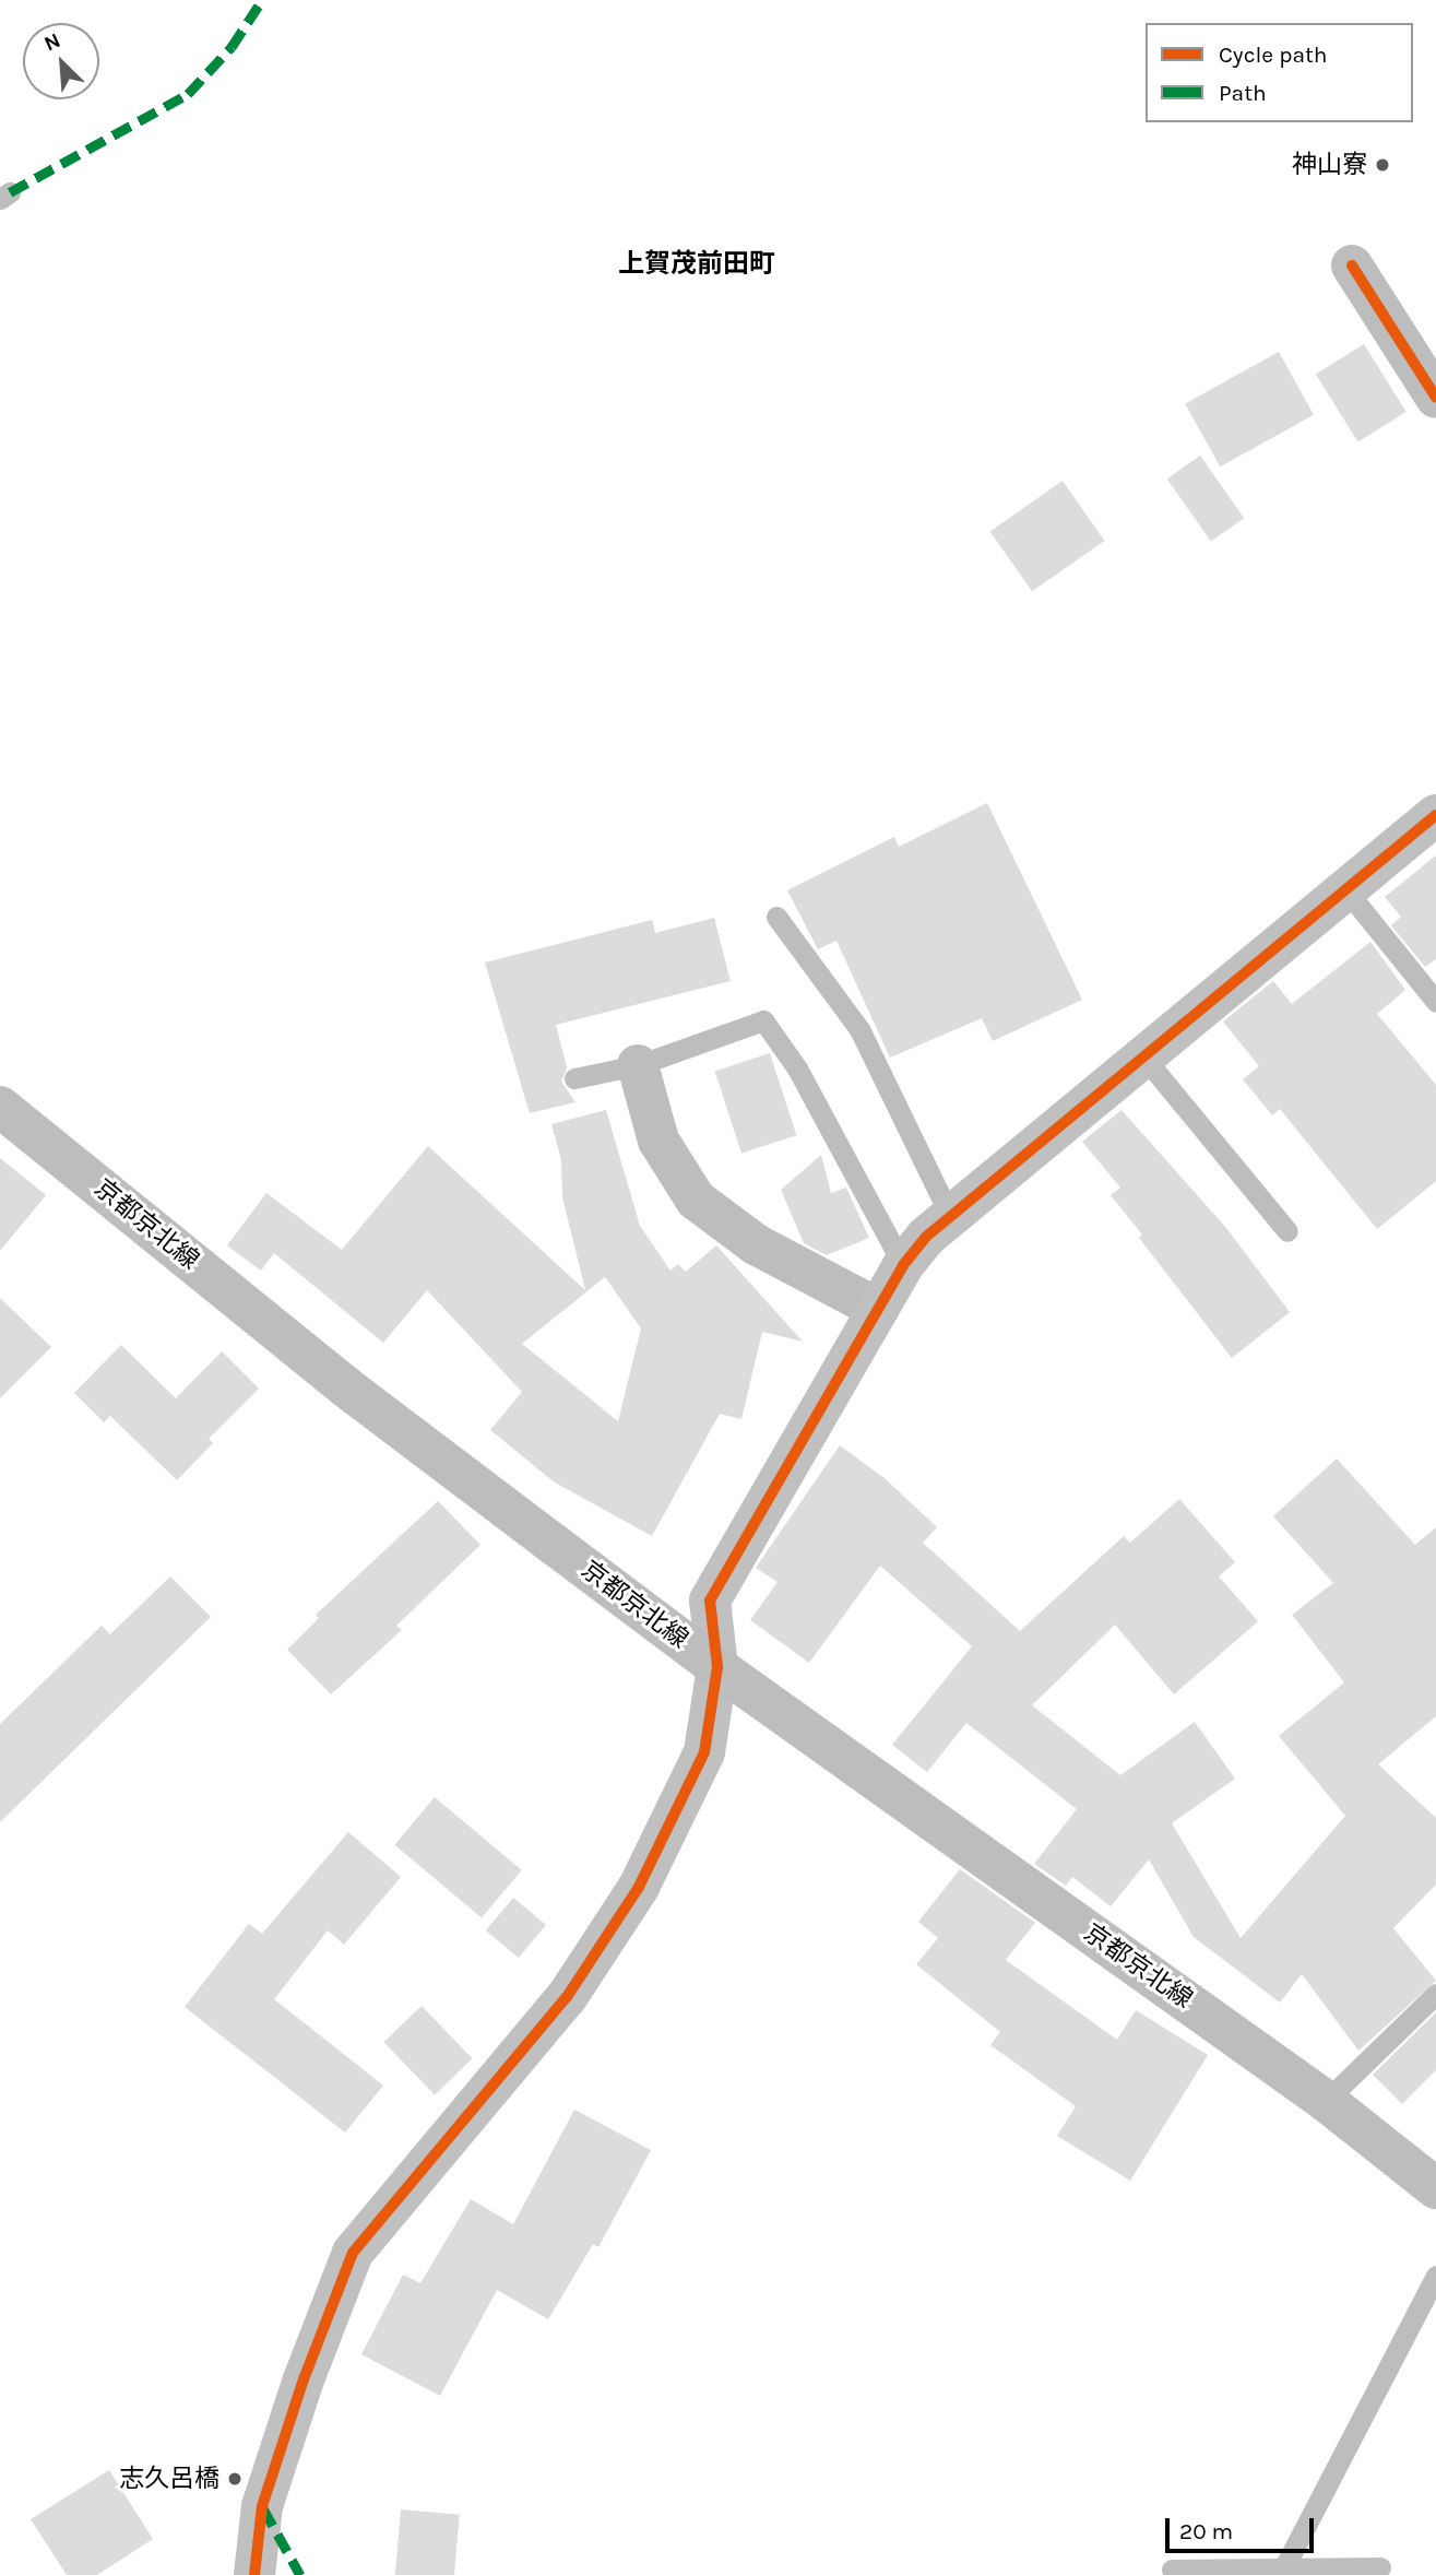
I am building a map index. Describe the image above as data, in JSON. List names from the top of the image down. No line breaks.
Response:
{"streets":{"main road":["京都京北線"]},"districts":["上賀茂前田町"],"places":["神山寮","志久呂橋"],"legend":["Cycle path","Path"],"scale_bar":"20 m","north":"top left"}
